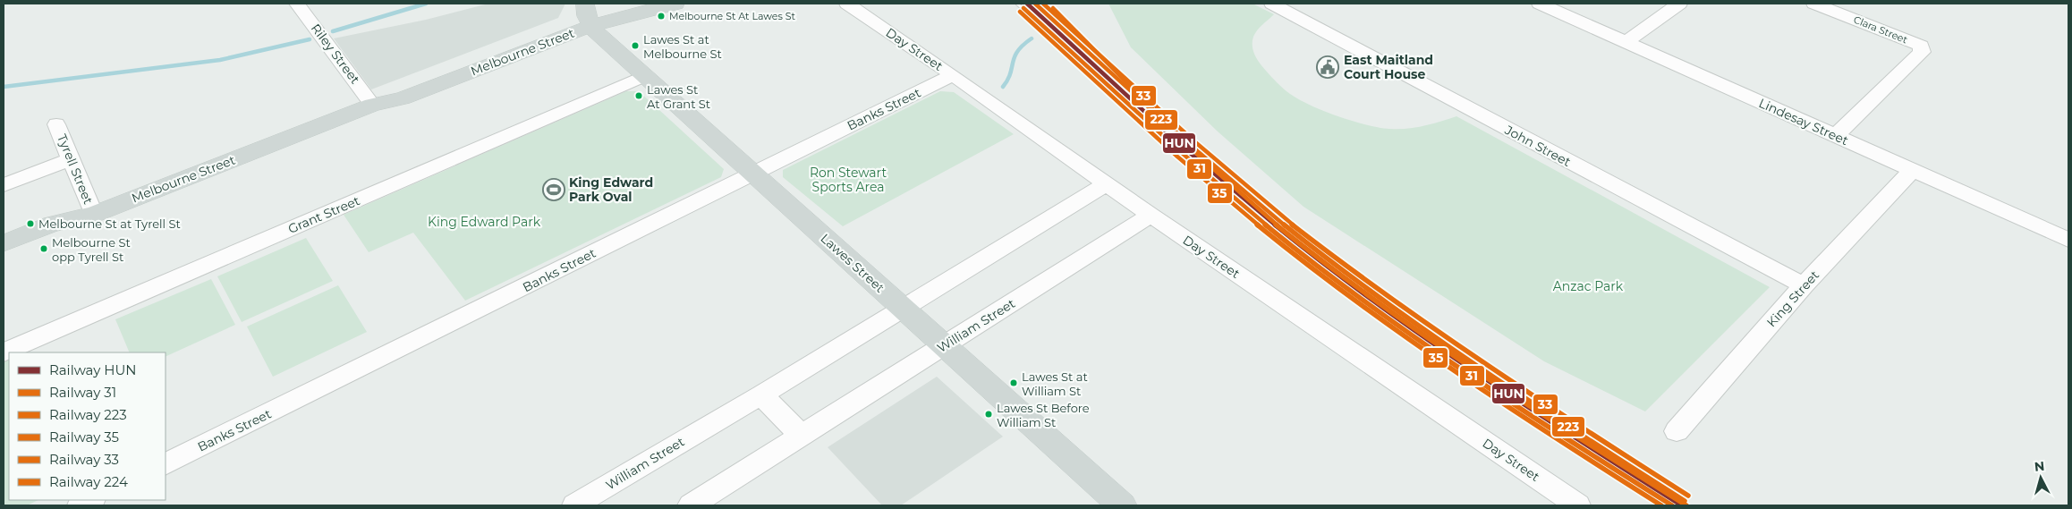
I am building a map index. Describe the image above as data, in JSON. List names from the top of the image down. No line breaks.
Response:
{"streets":{"main road":["Melbourne Street","Lawes Street"],"street":["Clara Street","Day Street","Riley Street","Banks Street","Lindesay Street","John Street","Tyrell Street","Grant Street","King Street","William Street"]},"crossings":[["Clara Street","Lindesay Street"],["Day Street","Banks Street"],["Day Street","William Street"],["Melbourne Street","Riley Street"],["Melbourne Street","Tyrell Street"],["Melbourne Street","Lawes Street"],["Banks Street","Lawes Street"],["Lindesay Street","King Street"],["John Street","King Street"],["Grant Street","Lawes Street"],["Lawes Street","William Street"]],"parks":["Ron Stewart Sports Area","King Edward Park","Anzac Park"],"places":{"other":["Melbourne St At Lawes St","Lawes St at Melbourne St","Lawes St At Grant St","Melbourne St at Tyrell St","Melbourne St opp Tyrell St","Lawes St at William St","Lawes St Before William St"],"public building":["East Maitland Court House"],"sports":["King Edward Park Oval"]},"lines":["rail line HUN","rail line 223","rail line 33","rail line 31","rail line 224","rail line 35"],"legend":["Railway HUN","Railway 31","Railway 223","Railway 35","Railway 33","Railway 224"],"north":"top"}
